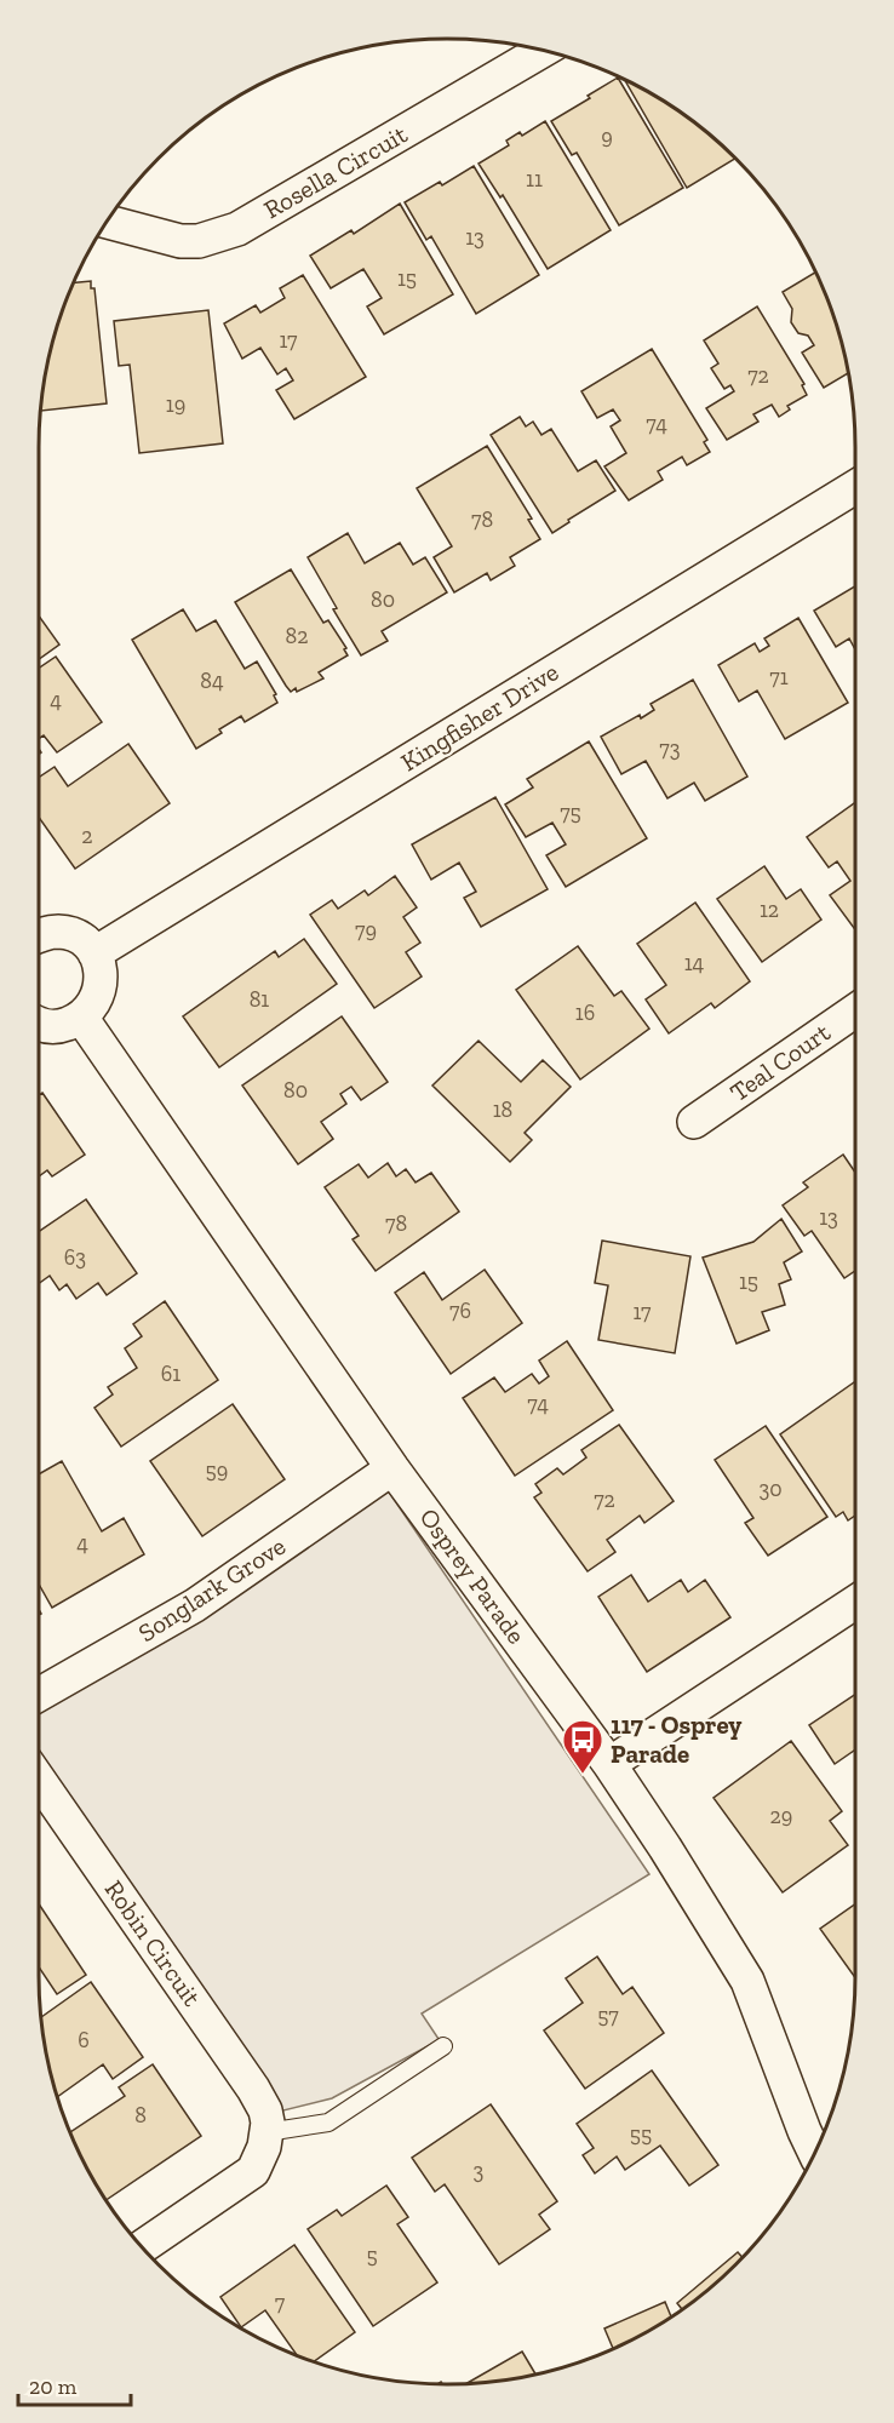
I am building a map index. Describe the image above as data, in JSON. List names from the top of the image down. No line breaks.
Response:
{"streets":{"street":["Rosella Circuit","Kingfisher Drive","Teal Court","Osprey Parade","Songlark Grove","Robin Circuit"]},"crossings":[["Osprey Parade","Songlark Grove"]],"places":{"bus stop":["117 - Osprey Parade"]},"house_numbers":["9","11","13","15","17","72","19","74","78","80","82","71","84","4","73","75","2","12","79","14","81","16","80","18","13","78","63","15","76","17","61","74","59","30","72","4","29","57","6","8","55","3","5","7"],"scale_bar":"20 m"}
